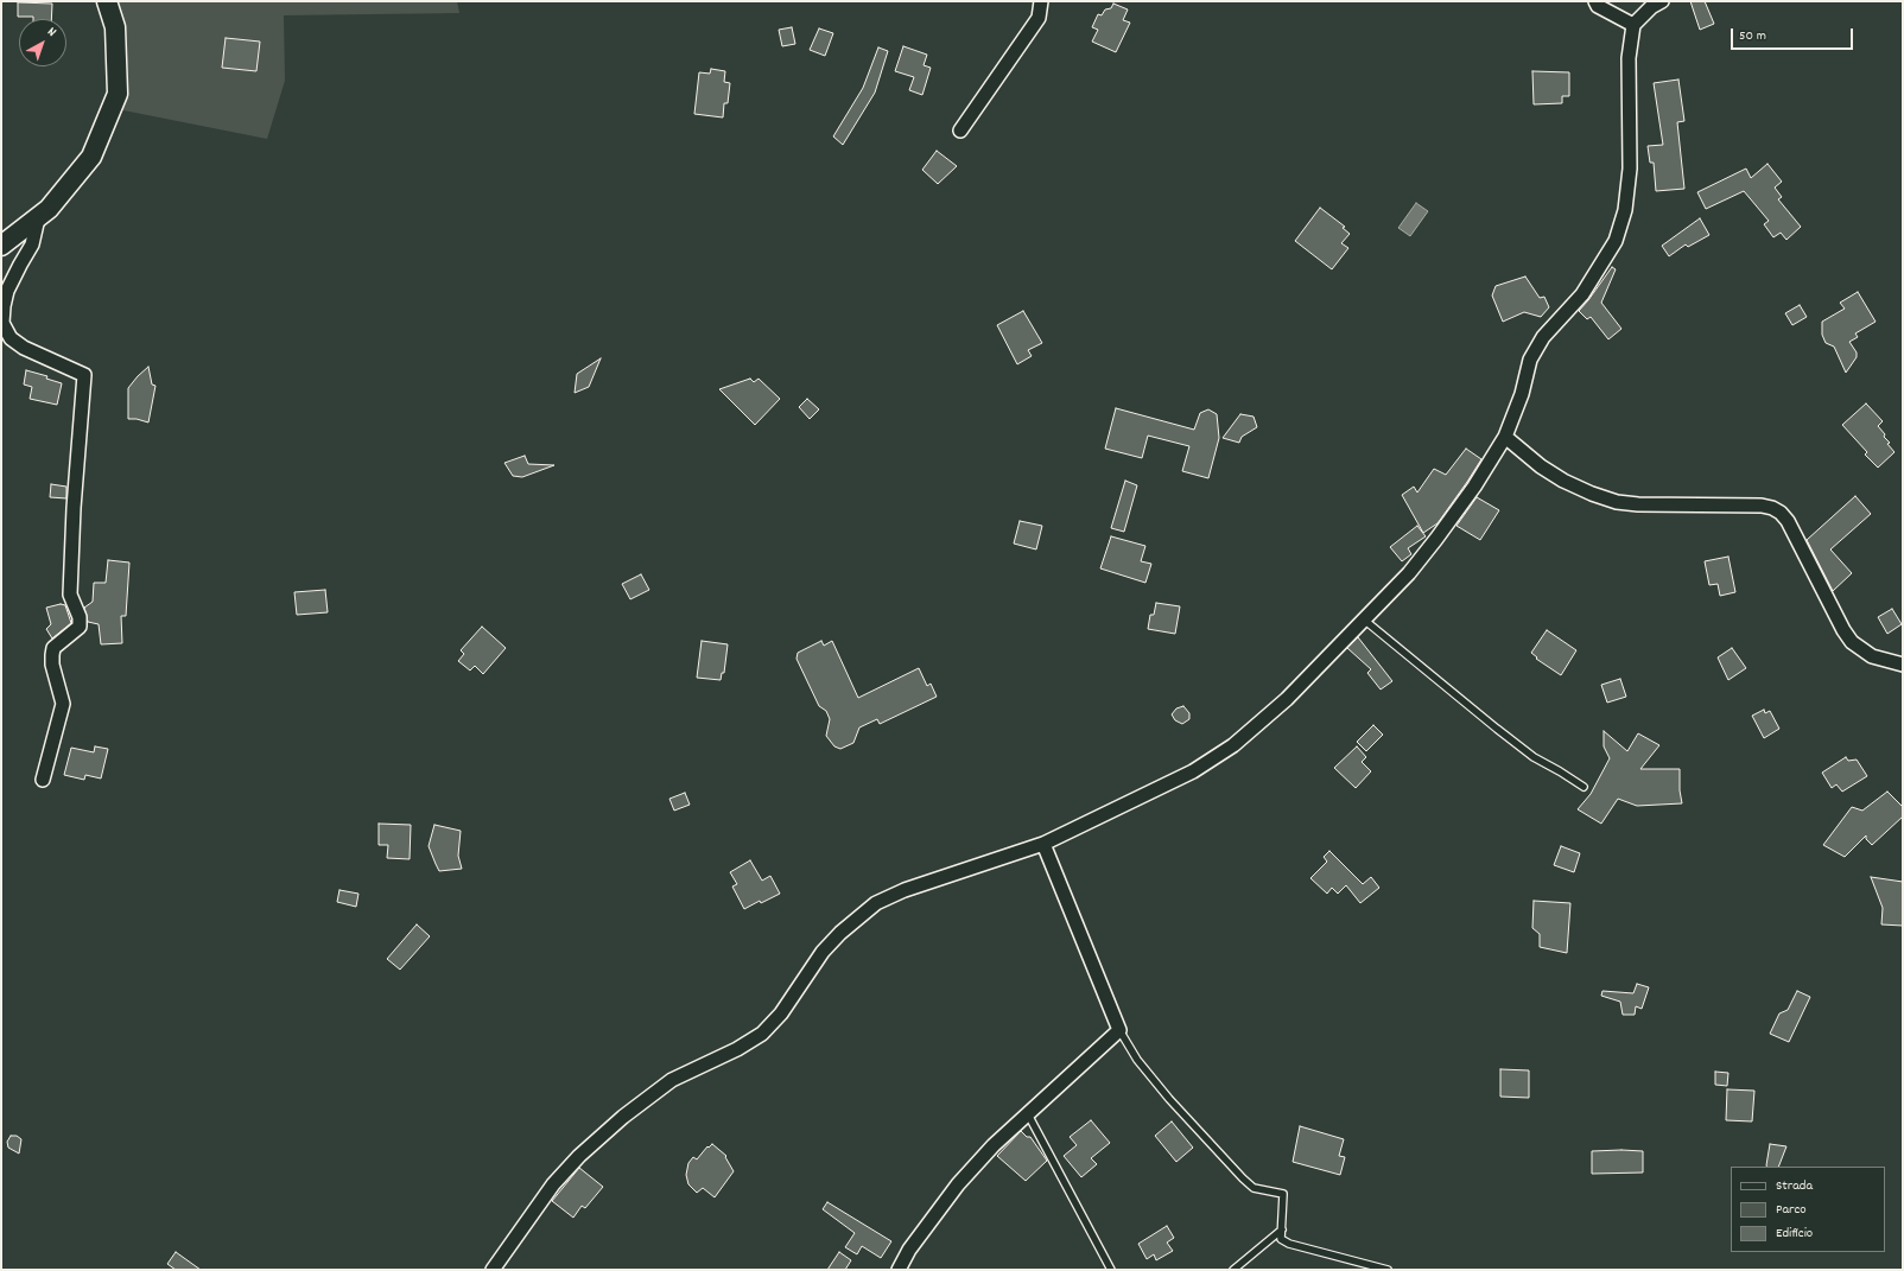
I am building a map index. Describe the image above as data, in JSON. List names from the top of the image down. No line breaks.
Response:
{"legend":["Strada","Parco","Edificio"],"scale_bar":"50 m","north":"top right"}
